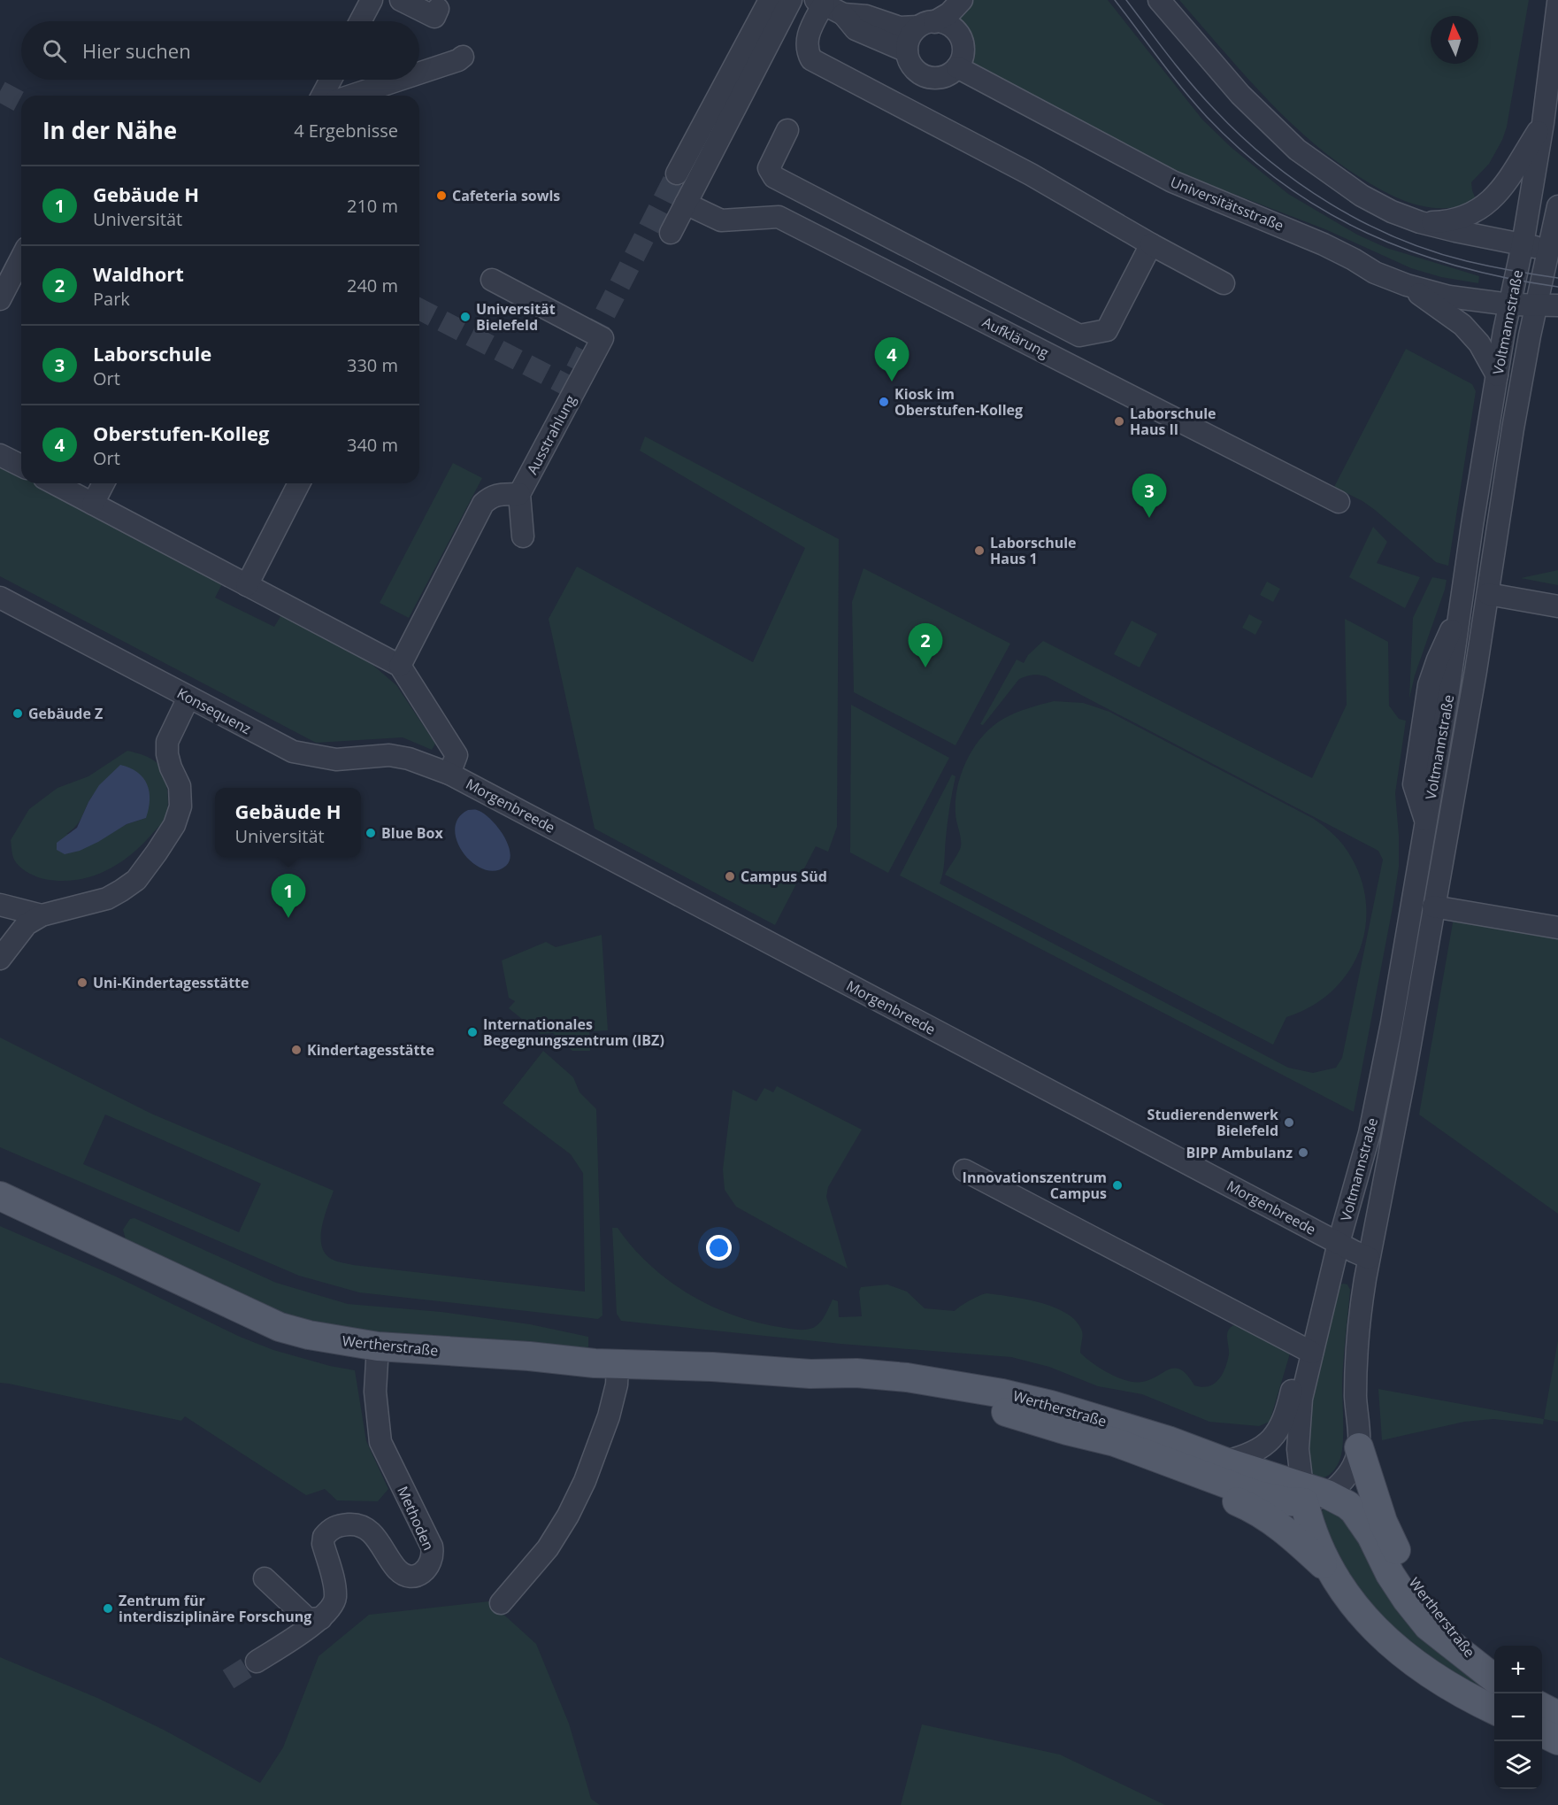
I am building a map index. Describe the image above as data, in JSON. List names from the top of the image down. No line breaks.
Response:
{"streets":{"main road":["Wertherstraße"],"street":["Universitätsstraße","Voltmannstraße","Aufklärung","Ausstrahlung","Konsequenz","Morgenbreede","Methoden"]},"crossings":[["Universitätsstraße","Voltmannstraße"],["Voltmannstraße","Morgenbreede"],["Voltmannstraße","Wertherstraße"],["Konsequenz","Morgenbreede"],["Wertherstraße","Methoden"]],"places":["Cafeteria sowls","Universität Bielefeld","Kiosk im Oberstufen-Kolleg","Laborschule Haus II","Laborschule Haus 1","Gebäude Z","Blue Box","Campus Süd","Uni-Kindertagesstätte","Internationales Begegnungszentrum (IBZ)","Kindertagesstätte","Studierendenwerk Bielefeld","BIPP Ambulanz","Innovationszentrum Campus","Zentrum für interdisziplinäre Forschung"],"north":"top","page":{"search":"Hier suchen","heading":["In der Nähe","4 Ergebnisse"],"list":[{"mark":"1","name":"Gebäude H","note":"Universität","value":"210 m"},{"mark":"2","name":"Waldhort","note":"Park","value":"240 m"},{"mark":"3","name":"Laborschule","note":"Ort","value":"330 m"},{"mark":"4","name":"Oberstufen-Kolleg","note":"Ort","value":"340 m"}],"pins":["4","3","2","1"],"popup":["Gebäude H","Universität"],"map_buttons":["+","−"]}}
